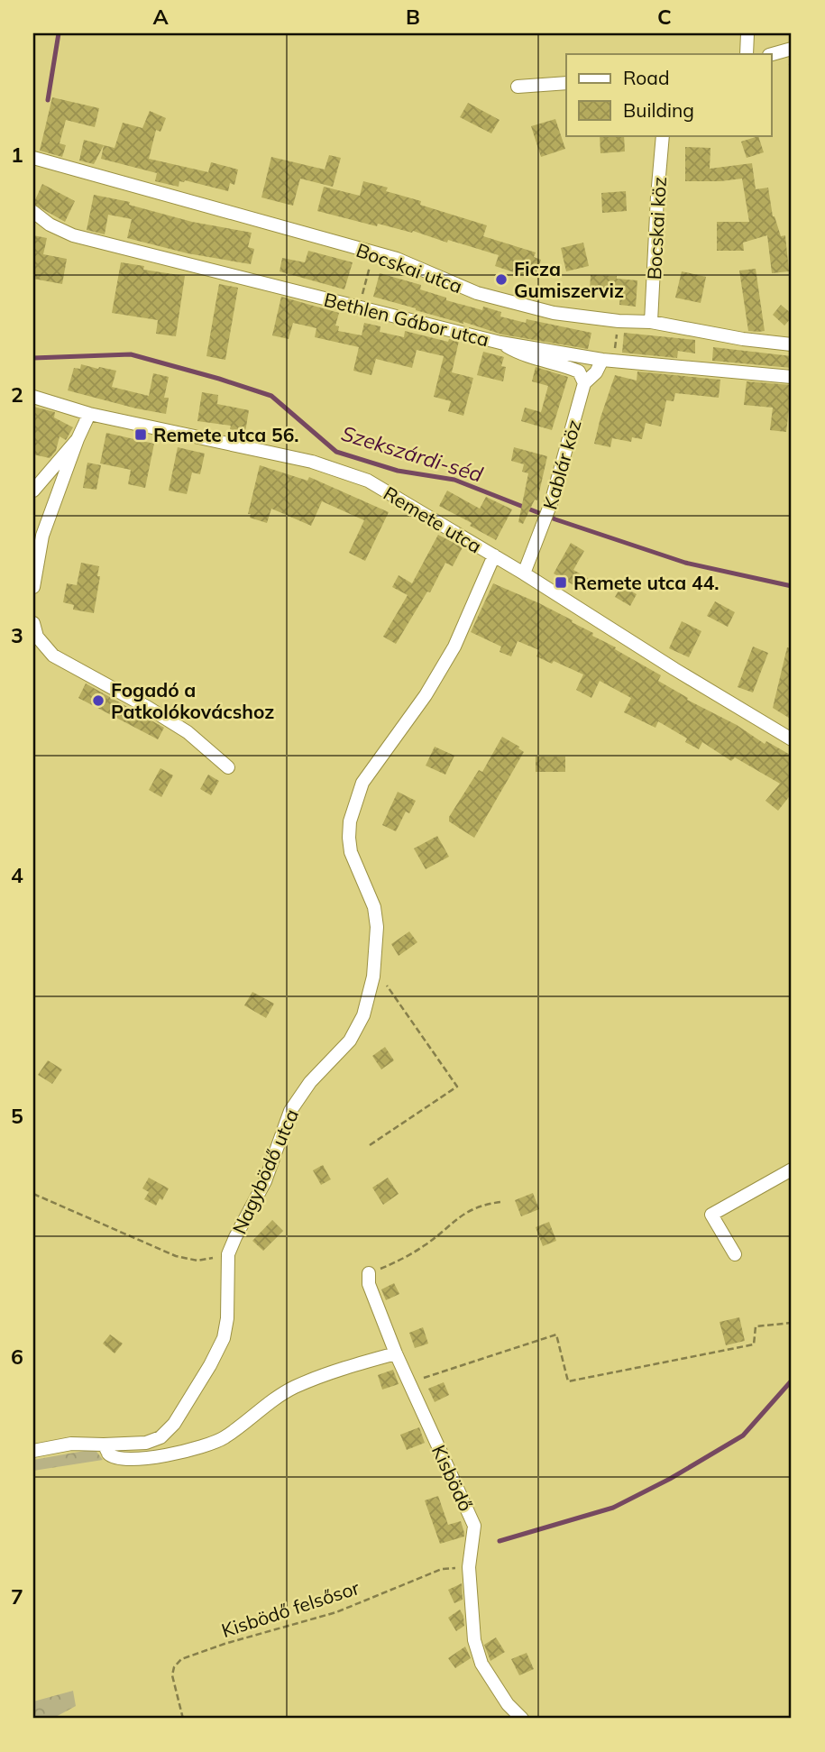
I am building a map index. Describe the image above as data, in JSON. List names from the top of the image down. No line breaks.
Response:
{"streets":{"street":["Bocskai köz","Bocskai utca","Bethlen Gábor utca","Kablár köz","Remete utca","Nagybödő utca","Kisbödő"],"path":["Kisbödő felsősor"]},"crossings":[["Bocskai köz","Bocskai utca"],["Bethlen Gábor utca","Kablár köz"],["Kablár köz","Remete utca"],["Remete utca","Nagybödő utca"],["Kisbödő","Kisbödő felsősor"]],"water":["Szekszárdi-séd"],"places":{"other":["Ficza Gumiszerviz","Fogadó a Patkolókovácshoz"],"transit":["Remete utca 56.","Remete utca 44."]},"legend":["Road","Building"],"grid":{"columns":["A","B","C"],"rows":["1","2","3","4","5","6","7"]}}
